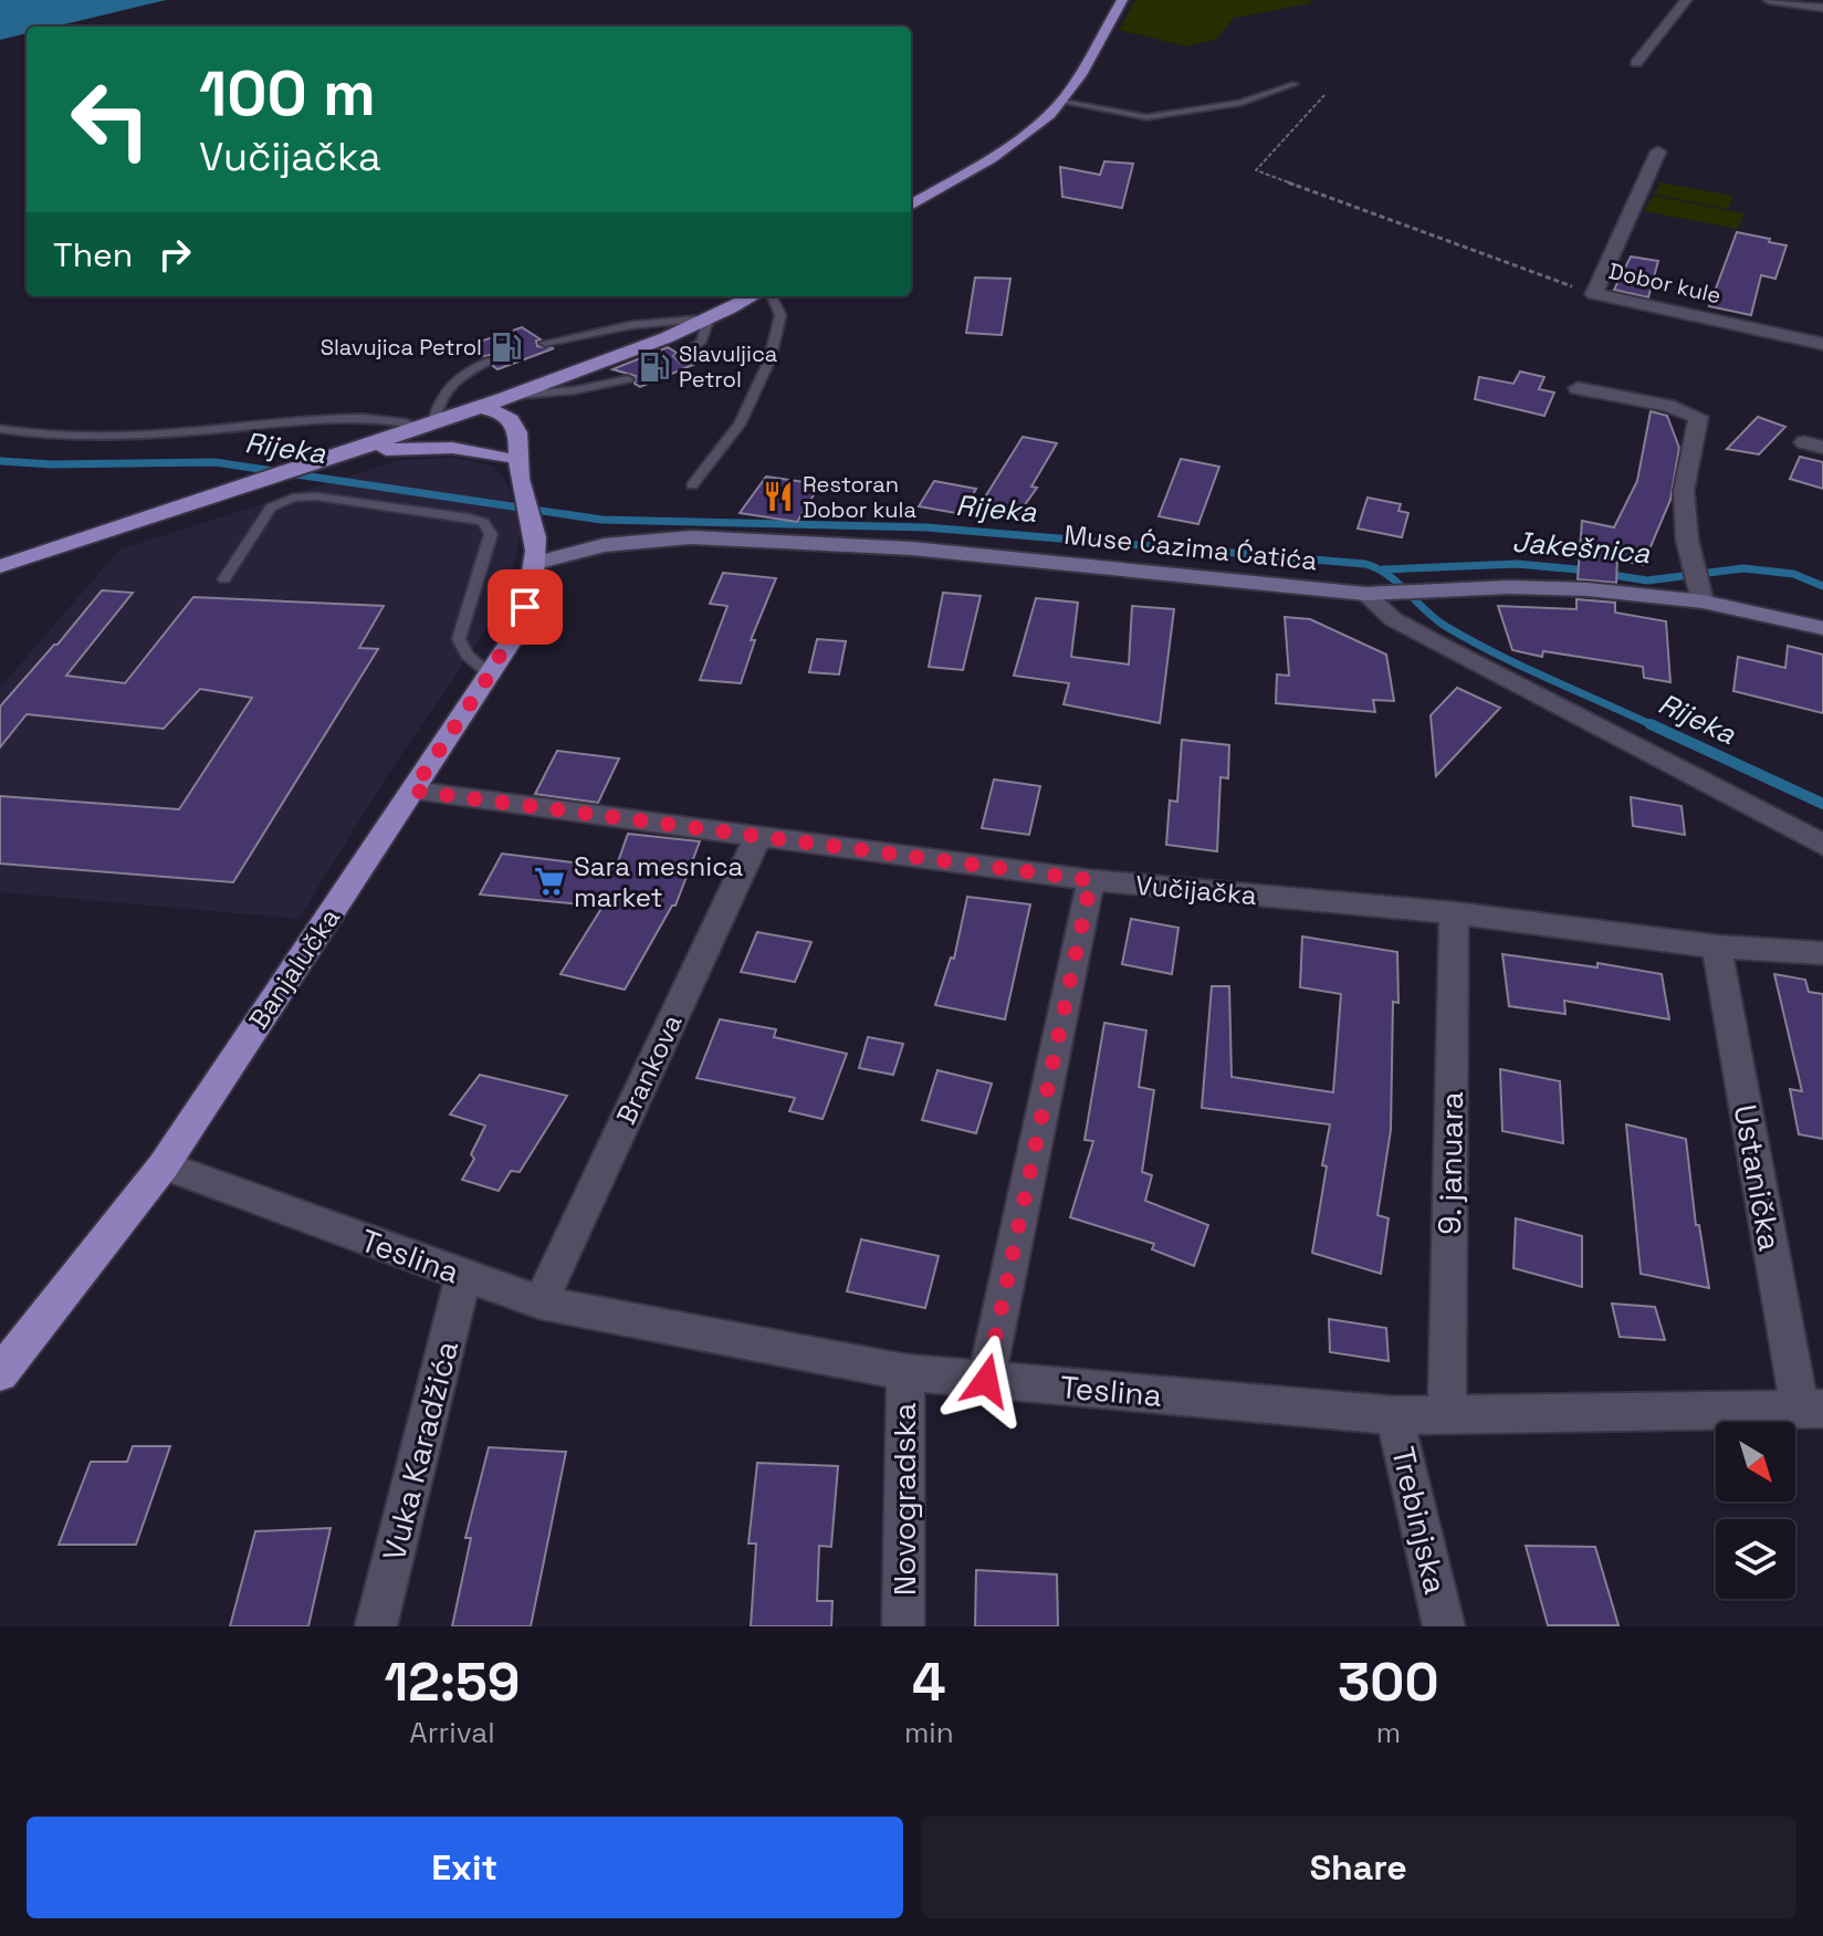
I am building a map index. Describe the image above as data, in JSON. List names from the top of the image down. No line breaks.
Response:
{"streets":{"main road":["Banjalučka"],"street":["Dobor kule","Muse Ćazima Ćatića","Vučijačka","Brankova","9. januara","Ustanička","Teslina","Vuka Karadžića","Novogradska","Trebinjska"]},"crossings":[["Muse Ćazima Ćatića","Banjalučka"],["Vučijačka","Banjalučka"],["Vučijačka","Brankova"],["Vučijačka","9. januara"],["Vučijačka","Ustanička"],["Banjalučka","Teslina"],["Brankova","Teslina"],["9. januara","Teslina"],["Ustanička","Teslina"],["Teslina","Vuka Karadžića"],["Teslina","Novogradska"],["Teslina","Trebinjska"]],"water":["Rijeka","Jakešnica"],"places":{"fuel station":["Slavujica Petrol","Slavuljica Petrol"],"restaurant":["Restoran Dobor kula"],"supermarket":["Sara mesnica market"]},"north":"bottom right","page":{"turn":["100 m","Vučijačka"],"then":"Then","eta":["12:59","Arrival","4","min","300","m"],"buttons":["Exit","Share"]}}
